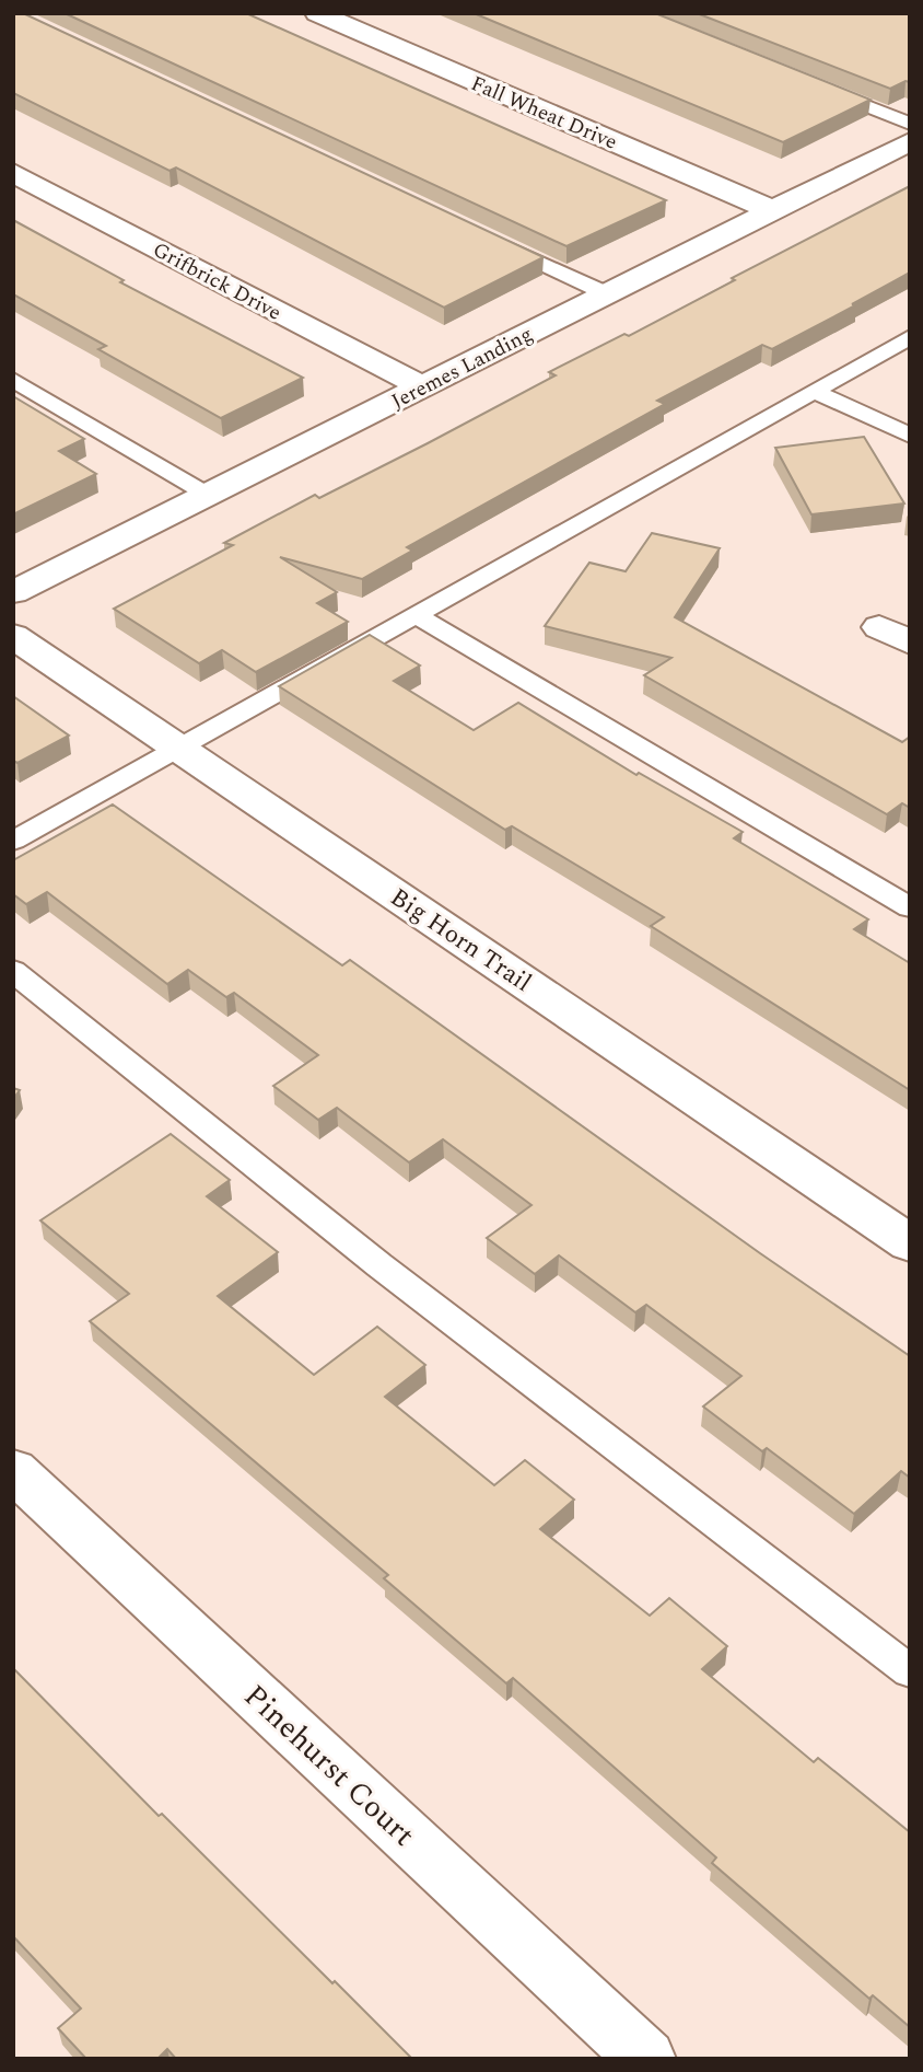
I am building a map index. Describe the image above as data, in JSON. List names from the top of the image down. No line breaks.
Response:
{"streets":{"street":["Fall Wheat Drive","Grifbrick Drive","Jeremes Landing","Big Horn Trail","Pinehurst Court"]},"crossings":[["Fall Wheat Drive","Jeremes Landing"],["Grifbrick Drive","Jeremes Landing"]]}
